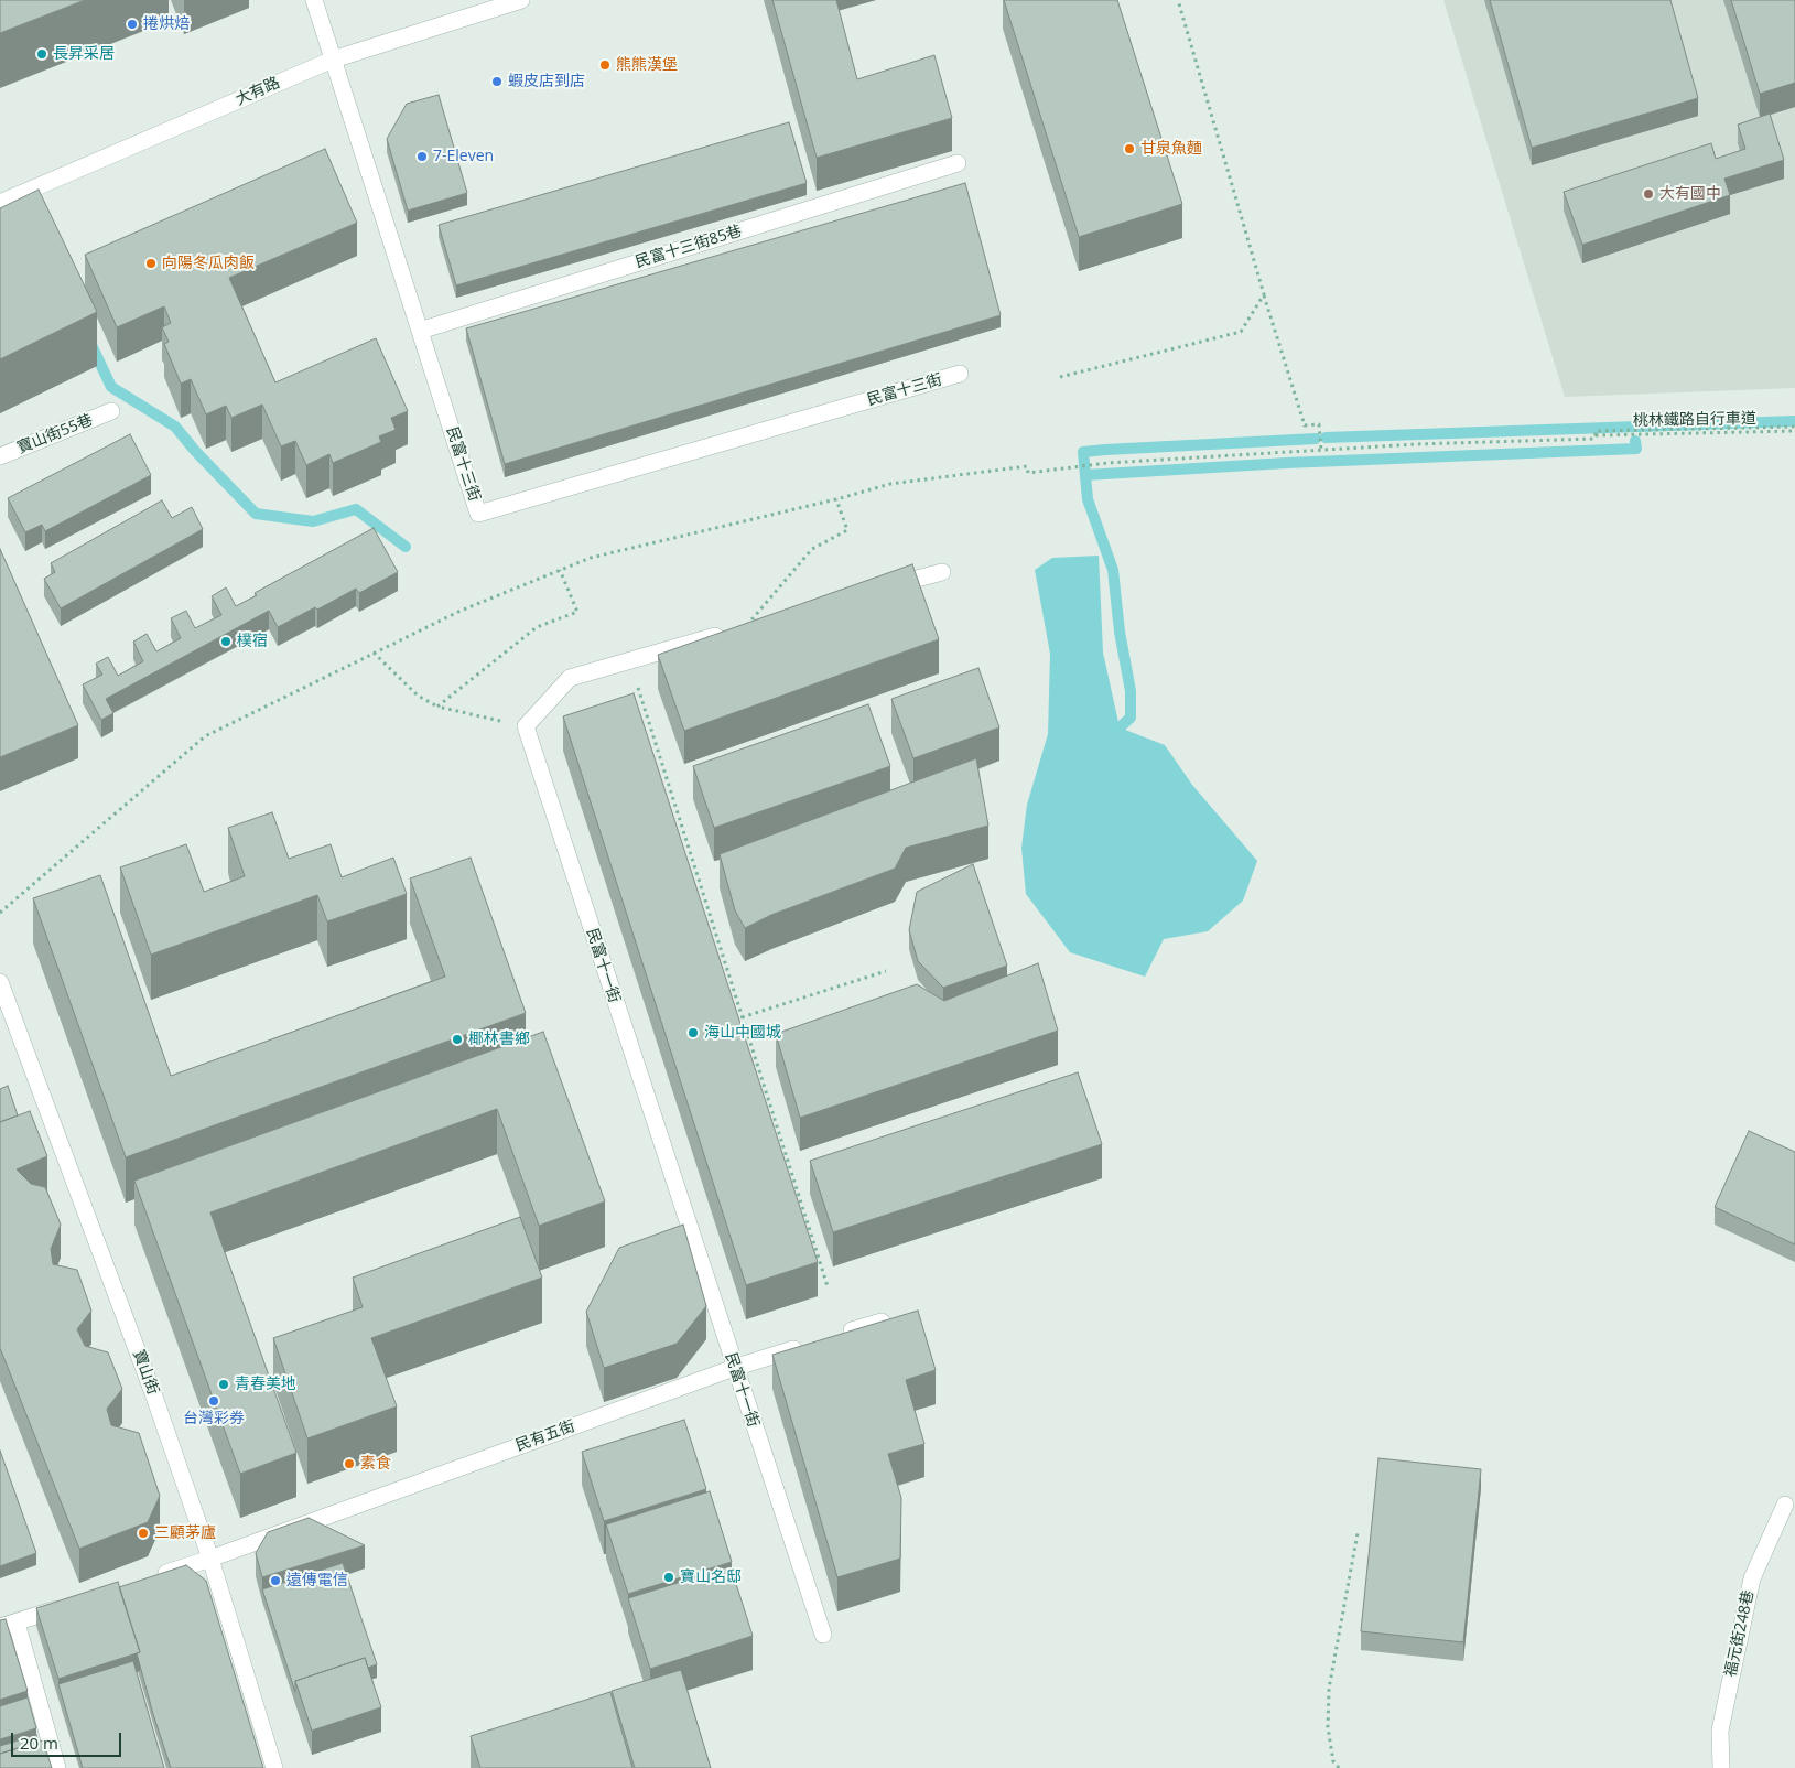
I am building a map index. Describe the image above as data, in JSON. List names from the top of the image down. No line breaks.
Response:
{"streets":{"street":["大有路","民富十三街85巷","民富十三街","寶山街55巷","民富十一街","寶山街","民有五街","福元街248巷"],"path":["桃林鐵路自行車道"]},"crossings":[["大有路","民富十三街"],["民富十三街85巷","民富十三街"],["民富十一街","民有五街"],["寶山街","民有五街"]],"places":["捲烘焙","長昇采居","熊熊漢堡","蝦皮店到店","甘泉魚麵","7-Eleven","大有國中","向陽冬瓜肉飯","樸宿","海山中國城","椰林書鄉","青春美地","台灣彩券","素食","三顧茅廬","寶山名邸","遠傳電信"],"scale_bar":"20 m"}
